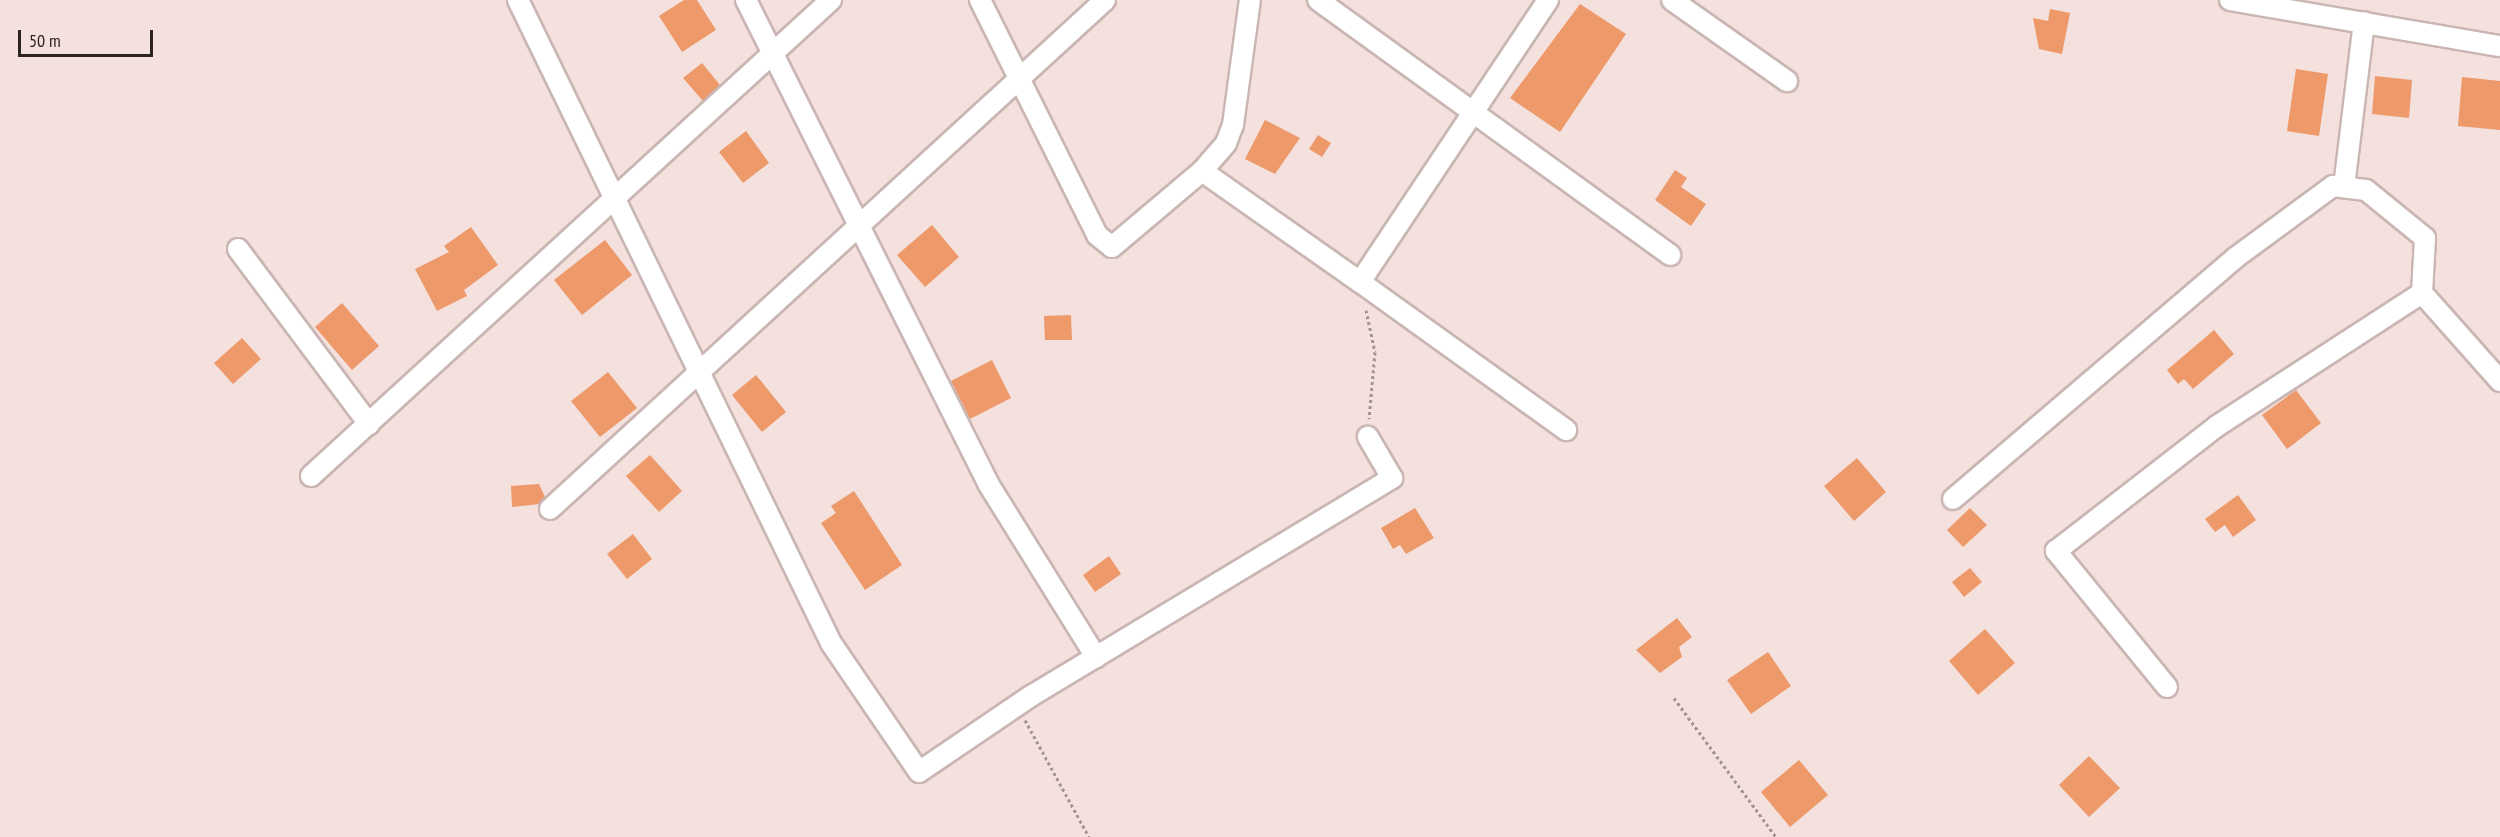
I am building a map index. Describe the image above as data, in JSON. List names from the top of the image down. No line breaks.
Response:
{"scale_bar":"50 m"}
